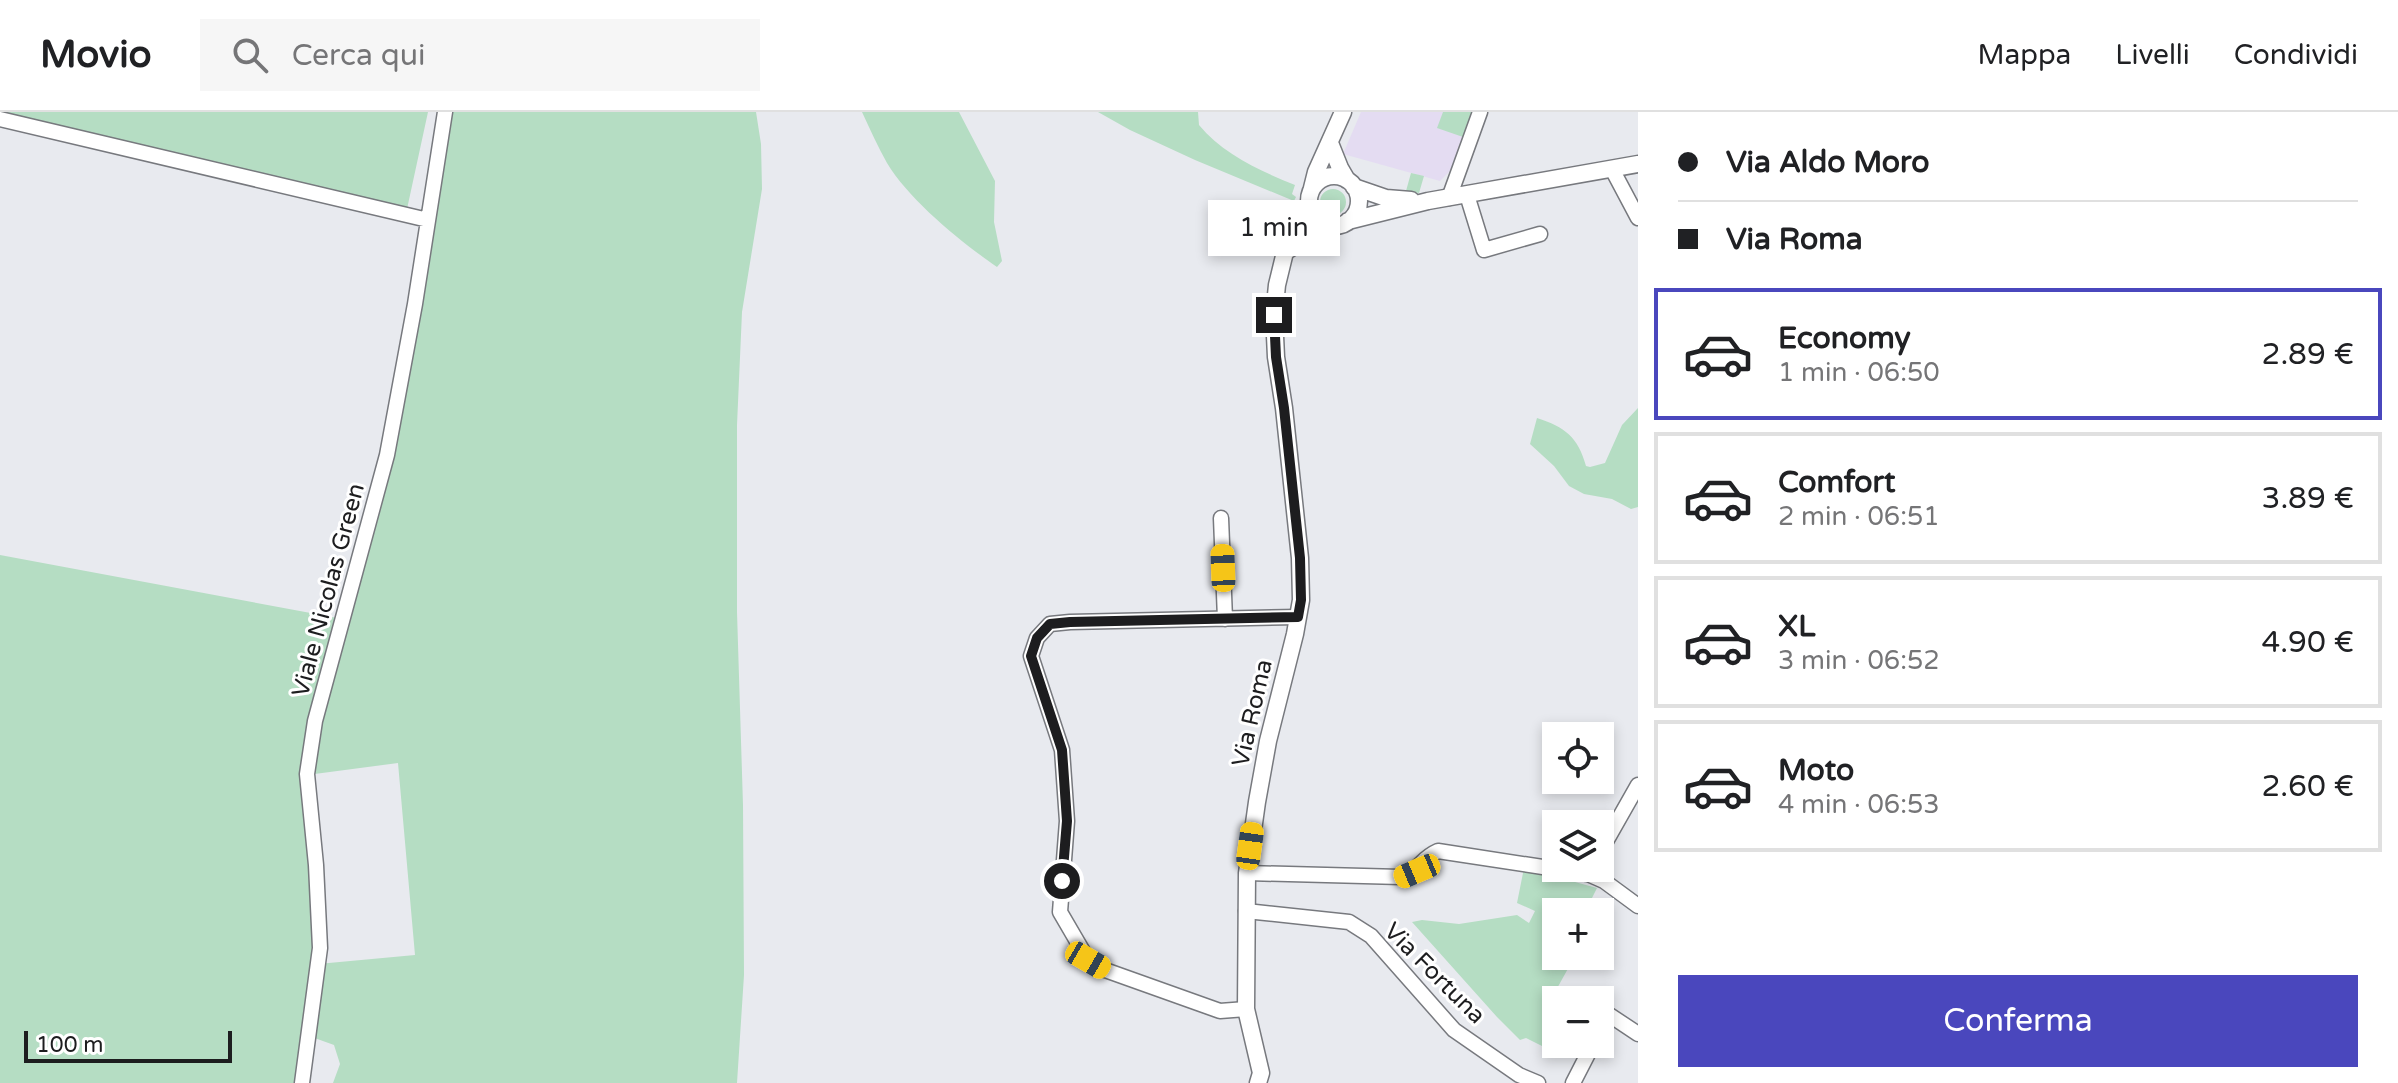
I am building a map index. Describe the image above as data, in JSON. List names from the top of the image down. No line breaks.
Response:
{"streets":{"street":["Viale Nicolas Green","Via Roma","Via Fortuna"]},"crossings":[["Via Roma","Via Fortuna"]],"scale_bar":"100 m","page":{"header":"Movio","search":"Cerca qui","nav":["Mappa","Livelli","Condividi"],"banner":["Via Aldo Moro","Via Roma"],"bubble":"1 min","list":[{"name":"Economy","note":"1 min · 06:50","value":"2.89 €"},{"name":"Comfort","note":"2 min · 06:51","value":"3.89 €"},{"name":"XL","note":"3 min · 06:52","value":"4.90 €"},{"name":"Moto","note":"4 min · 06:53","value":"2.60 €"}],"map_buttons":["+","−"],"buttons":"Conferma","scale":"100 m"}}
